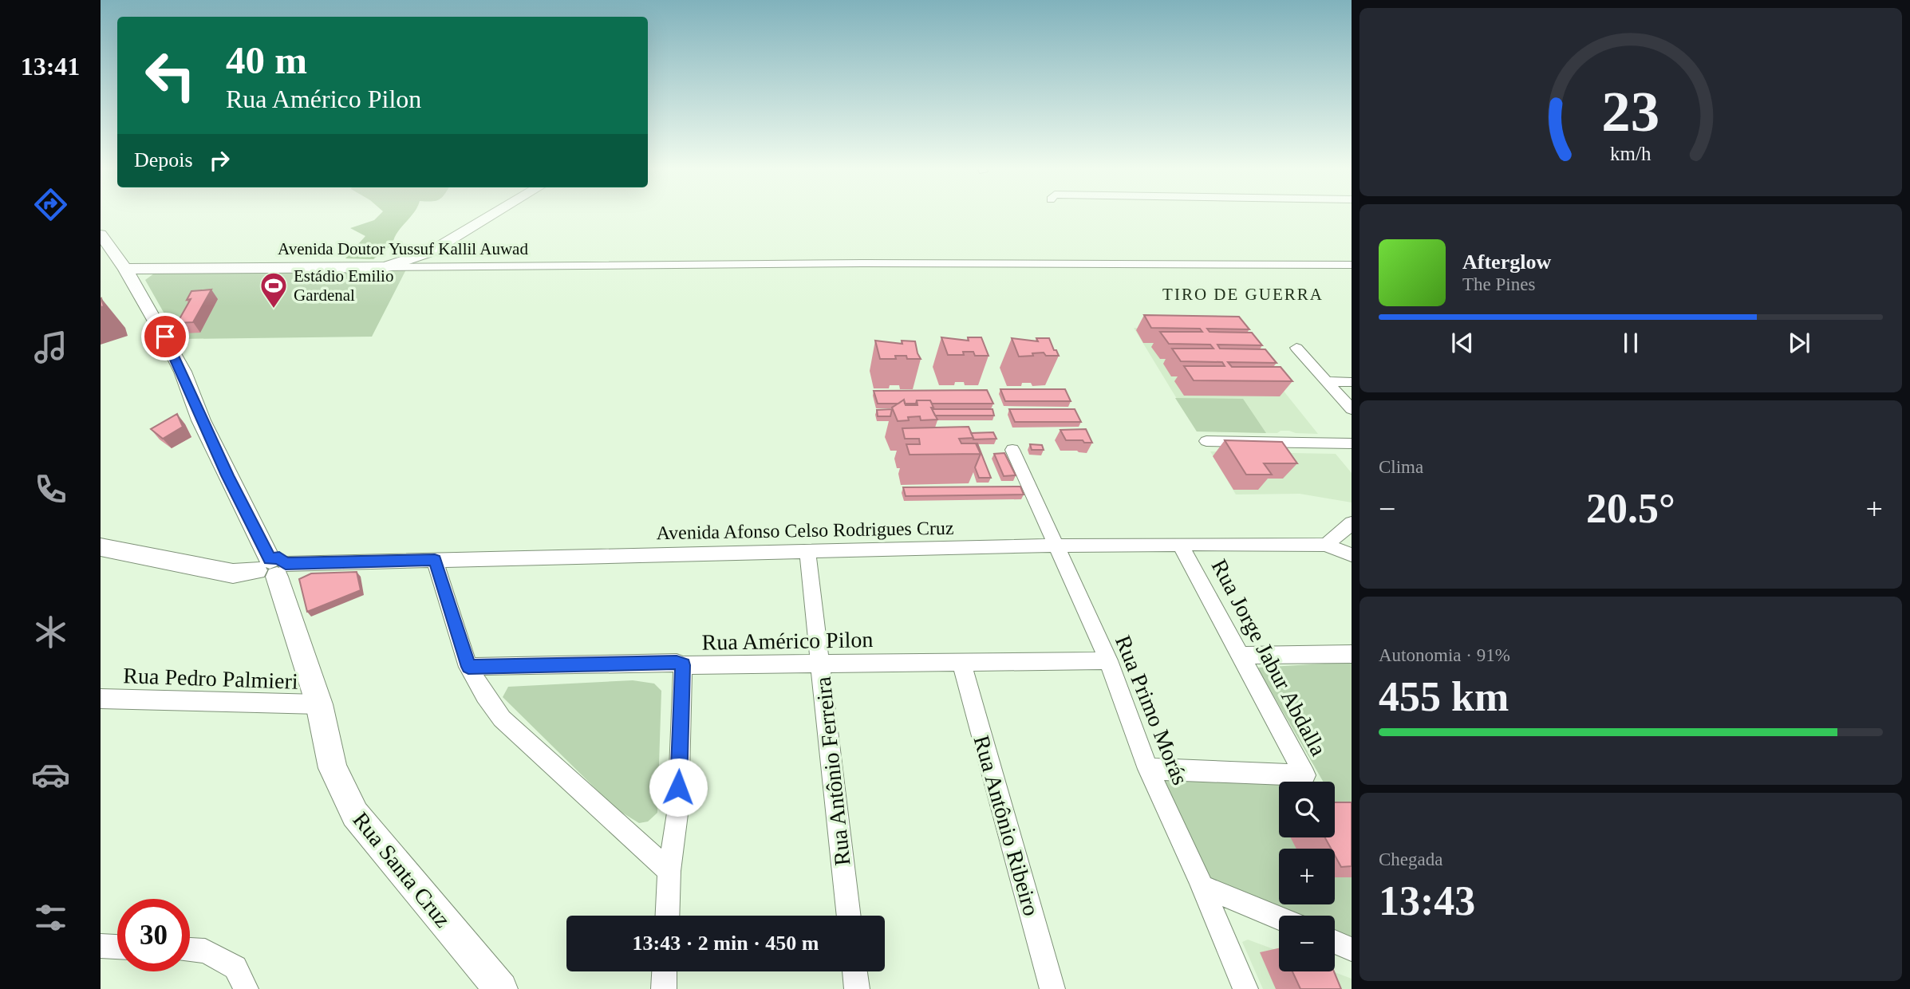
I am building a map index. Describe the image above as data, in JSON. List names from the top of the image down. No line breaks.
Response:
{"streets":{"street":["Avenida Doutor Yussuf Kallil Auwad","Avenida Afonso Celso Rodrigues Cruz","Rua Américo Pilon","Rua Jorge Jabur Abdalla","Rua Pedro Palmieri","Rua Primo Morás","Rua Antônio Ferreira","Rua Antônio Ribeiro","Rua Santa Cruz"]},"crossings":[["Avenida Doutor Yussuf Kallil Auwad","Rua Santa Cruz"],["Avenida Afonso Celso Rodrigues Cruz","Rua Jorge Jabur Abdalla"],["Avenida Afonso Celso Rodrigues Cruz","Rua Primo Morás"],["Avenida Afonso Celso Rodrigues Cruz","Rua Antônio Ferreira"],["Avenida Afonso Celso Rodrigues Cruz","Rua Santa Cruz"],["Rua Américo Pilon","Rua Primo Morás"],["Rua Américo Pilon","Rua Antônio Ferreira"],["Rua Américo Pilon","Rua Antônio Ribeiro"],["Rua Jorge Jabur Abdalla","Rua Primo Morás"],["Rua Pedro Palmieri","Rua Santa Cruz"]],"districts":["TIRO DE GUERRA"],"places":{"sports":["Estádio Emilio Gardenal"]},"page":{"tabs":"13:41","turn":["40 m","Rua Américo Pilon"],"then":"Depois","song":["Afterglow","The Pines"],"tile":["Clima",["Autonomia · 91%","455 km"],["Chegada","13:43"]],"heat":["−","20.5°","+"],"map_buttons":["+","−"],"limit":"30","trip":"13:43 · 2 min · 450 m","gauge":["23","km/h"]}}
